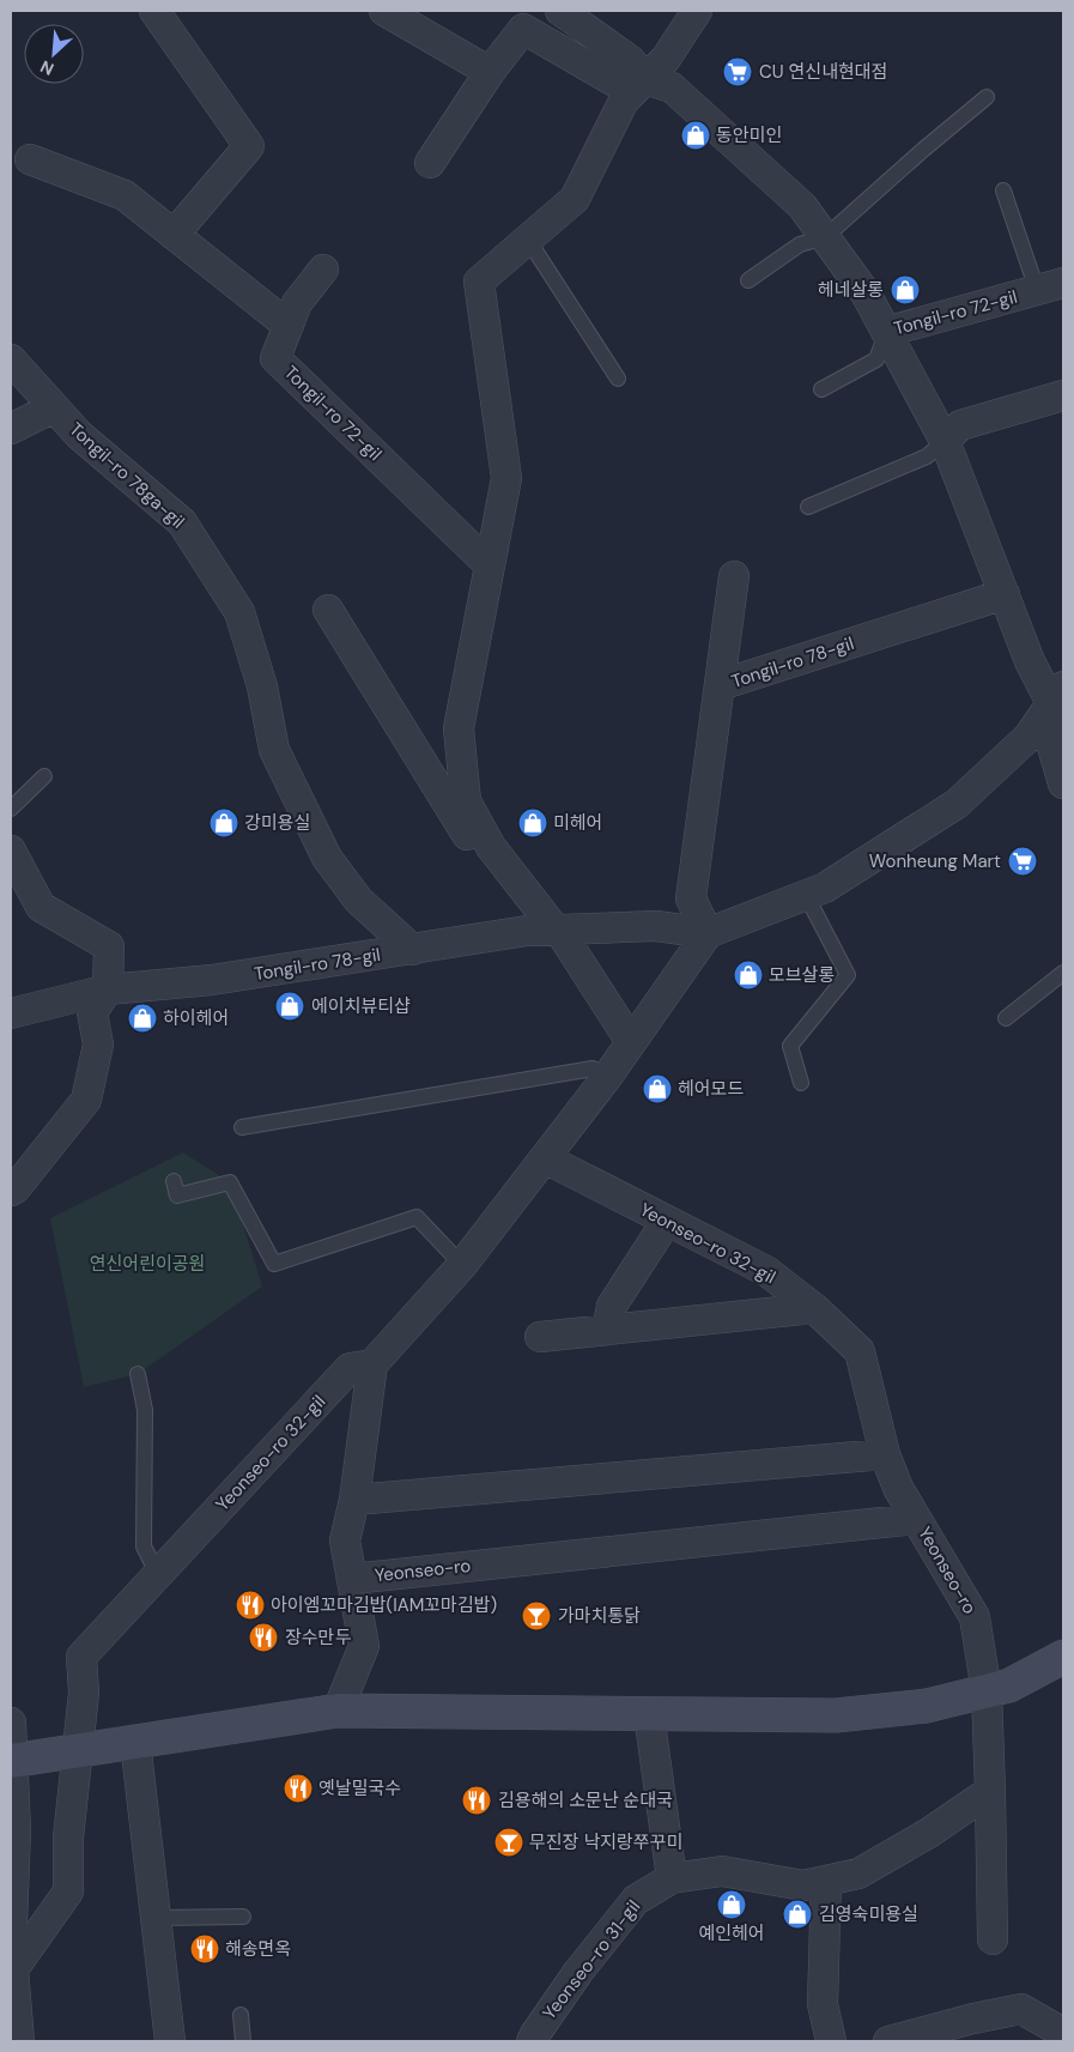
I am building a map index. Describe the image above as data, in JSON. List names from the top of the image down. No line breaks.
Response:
{"streets":{"street":["Tongil-ro 72-gil","Tongil-ro 78ga-gil","Tongil-ro 78-gil","Yeonseo-ro 32-gil","Yeonseo-ro","Yeonseo-ro 31-gil"]},"crossings":[["Tongil-ro 78ga-gil","Tongil-ro 78-gil"],["Yeonseo-ro 32-gil","Yeonseo-ro"]],"parks":["연신어린이공원"],"places":{"supermarket":["CU 연신내현대점","Wonheung Mart"],"shop":["동안미인","헤네살롱","강미용실","미헤어","모브살롱","에이치뷰티샵","하이헤어","헤어모드","예인헤어","김영숙미용실"],"restaurant":["아이엠꼬마김밥(IAM꼬마김밥)","장수만두","옛날밀국수","김용해의 소문난 순대국","해송면옥"],"bar":["가마치통닭","무진장 낙지랑쭈꾸미"]},"north":"bottom left"}
